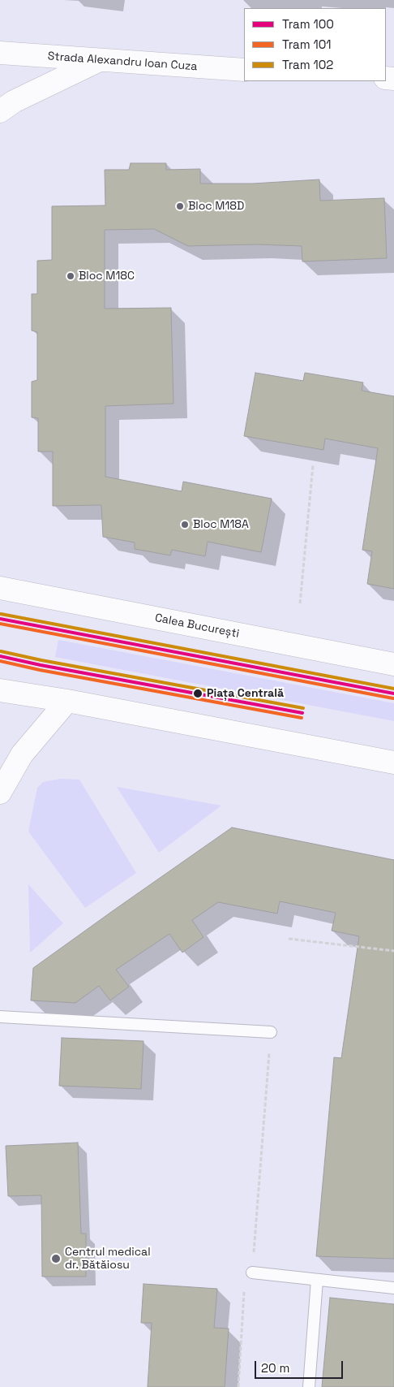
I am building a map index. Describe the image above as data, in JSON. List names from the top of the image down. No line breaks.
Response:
{"streets":{"main road":["Strada Alexandru Ioan Cuza","Calea București"]},"places":["Bloc M18D","Bloc M18C","Bloc M18A","Piața Centrală","Centrul medical dr. Bătăiosu"],"lines":["tram line 102","tram line 100","tram line 101"],"legend":["Tram 100","Tram 101","Tram 102"],"scale_bar":"20 m"}
